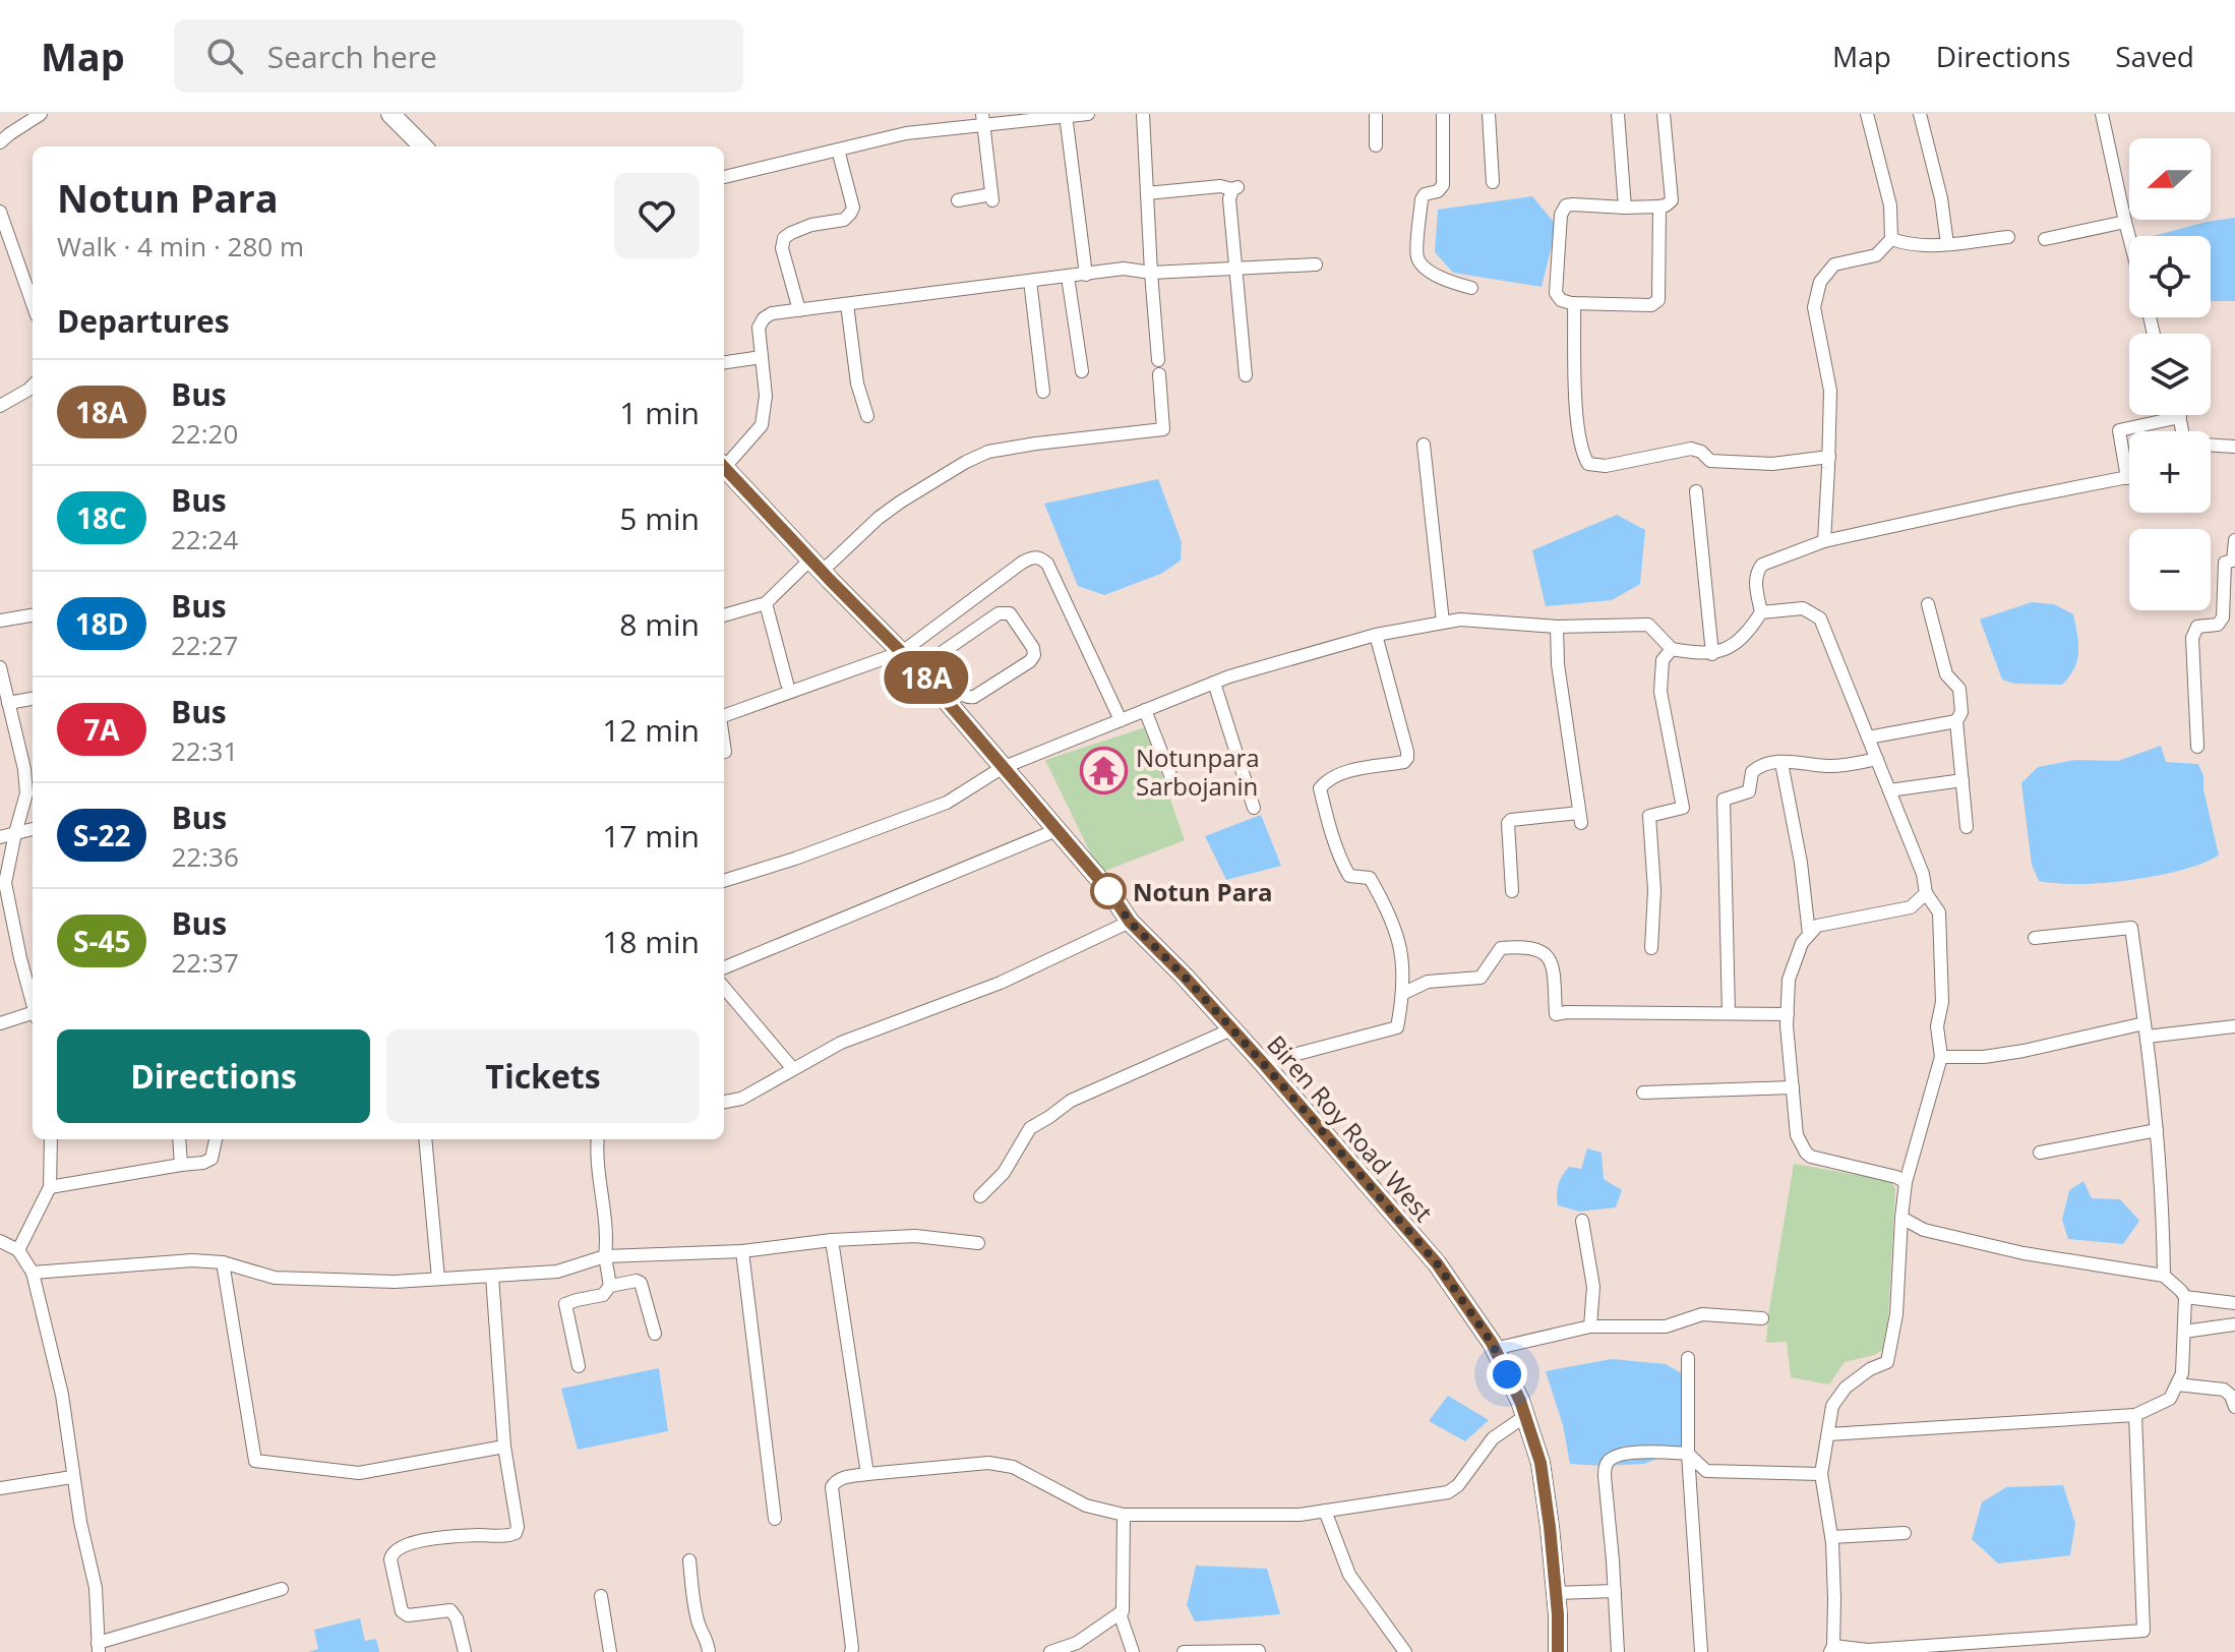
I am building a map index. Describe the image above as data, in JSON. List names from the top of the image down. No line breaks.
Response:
{"streets":{"main road":["Biren Roy Road West"]},"places":{"temple":["Notunpara Sarbojanin"],"other":["Notun Para"]},"lines":["bus line 18A"],"north":"left","page":{"header":"Map","search":"Search here","nav":["Map","Directions","Saved"],"on_map":"18A","map_buttons":["+","−"],"heading":[["Notun Para","Walk · 4 min · 280 m"],"Departures"],"list":[{"mark":"18A","name":"Bus","note":"22:20","value":"1 min"},{"mark":"18C","name":"Bus","note":"22:24","value":"5 min"},{"mark":"18D","name":"Bus","note":"22:27","value":"8 min"},{"mark":"7A","name":"Bus","note":"22:31","value":"12 min"},{"mark":"S-22","name":"Bus","note":"22:36","value":"17 min"},{"mark":"S-45","name":"Bus","note":"22:37","value":"18 min"}],"buttons":["Directions","Tickets"]}}
